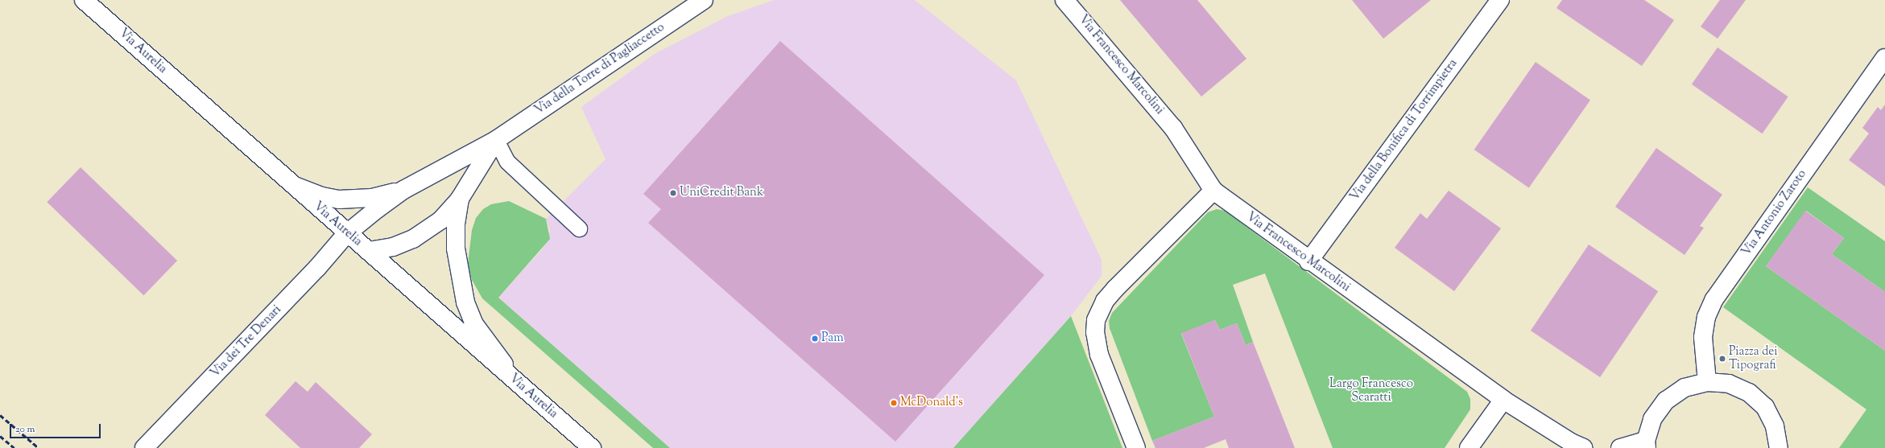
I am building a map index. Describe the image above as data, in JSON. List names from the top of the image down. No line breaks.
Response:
{"streets":{"street":["Via Aurelia","Via Francesco Marcolini","Via della Torre di Pagliaccetto","Via della Bonifica di Torrimpietra","Via Antonio Zaroto","Via dei Tre Denari"]},"crossings":[["Via Aurelia","Via della Torre di Pagliaccetto"],["Via Aurelia","Via dei Tre Denari"],["Via Francesco Marcolini","Via della Bonifica di Torrimpietra"],["Via della Torre di Pagliaccetto","Via dei Tre Denari"]],"parks":["Largo Francesco Scaratti"],"places":["UniCredit Bank","Pam","Piazza dei Tipografi","McDonald's"],"scale_bar":"20 m"}
